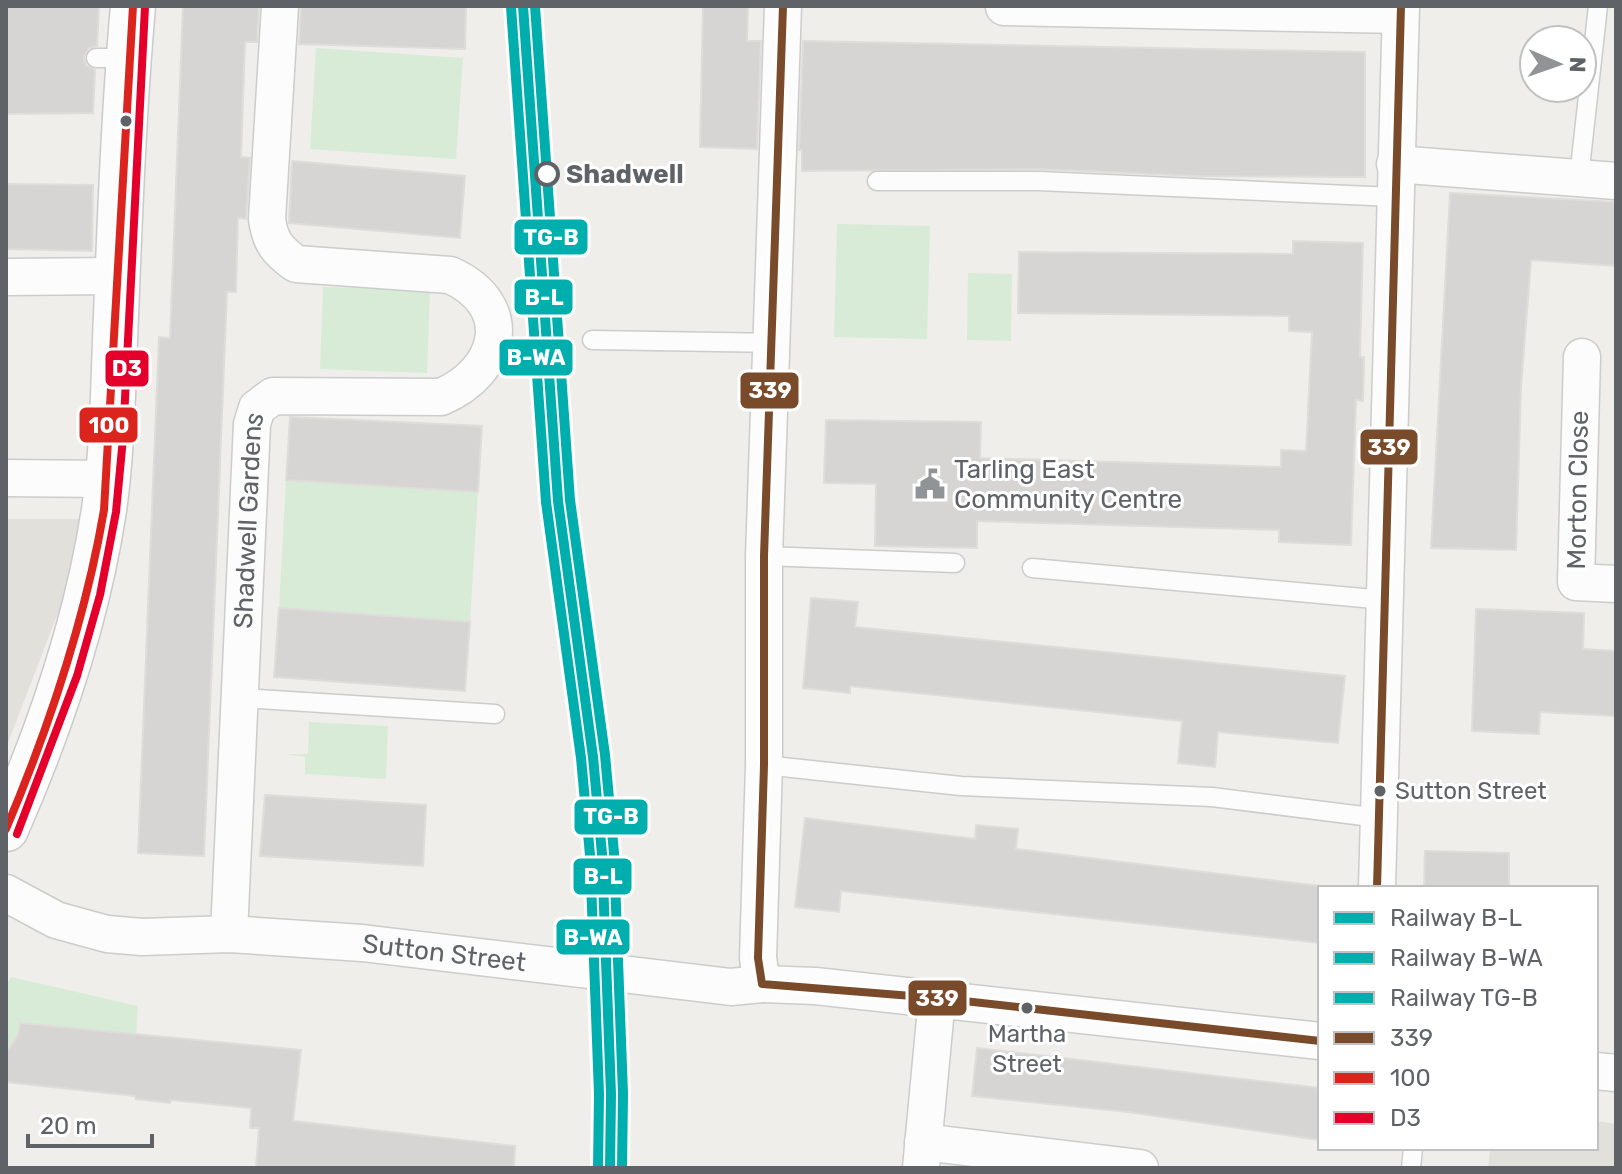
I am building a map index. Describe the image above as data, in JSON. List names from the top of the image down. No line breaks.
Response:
{"streets":{"street":["Morton Close","Shadwell Gardens","Sutton Street"]},"crossings":[["Shadwell Gardens","Sutton Street"]],"places":{"other":["Shadwell","Sutton Street","Martha Street"],"public building":["Tarling East Community Centre"]},"lines":["rail line B-L","rail line TG-B","transit line 339","transit line 100","rail line B-WA","transit line D3"],"legend":["Railway B-L","Railway B-WA","Railway TG-B","339","100","D3"],"scale_bar":"20 m","north":"right"}
